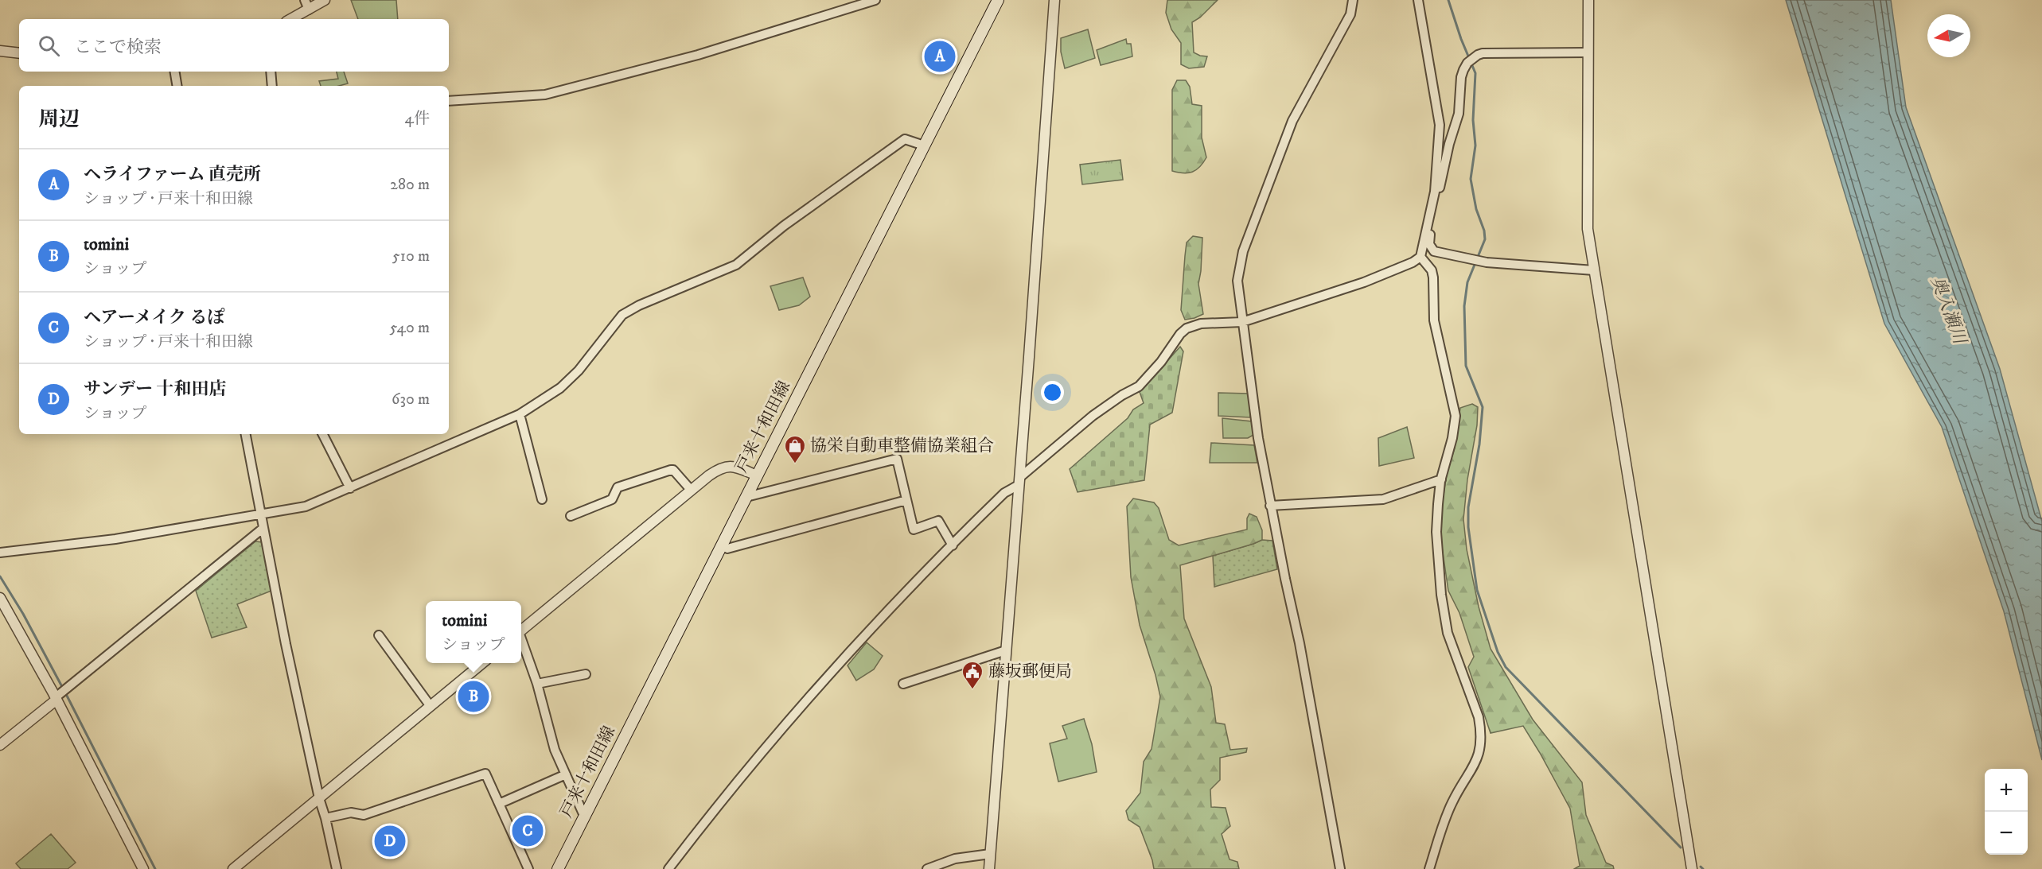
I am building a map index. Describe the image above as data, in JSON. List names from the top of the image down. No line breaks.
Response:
{"streets":{"main road":["戸来十和田線"]},"water":["奥入瀬川"],"places":{"shop":["協栄自動車整備協業組合"],"public building":["藤坂郵便局"]},"north":"left","page":{"search":"ここで検索","pins":["A","B","C","D"],"heading":["周辺","4件"],"list":[{"mark":"A","name":"ヘライファーム 直売所","note":"ショップ · 戸来十和田線","value":"280 m"},{"mark":"B","name":"tomini","note":"ショップ","value":"510 m"},{"mark":"C","name":"ヘアーメイク るぽ","note":"ショップ · 戸来十和田線","value":"540 m"},{"mark":"D","name":"サンデー 十和田店","note":"ショップ","value":"630 m"}],"popup":["tomini","ショップ"],"map_buttons":["+","−"]}}
